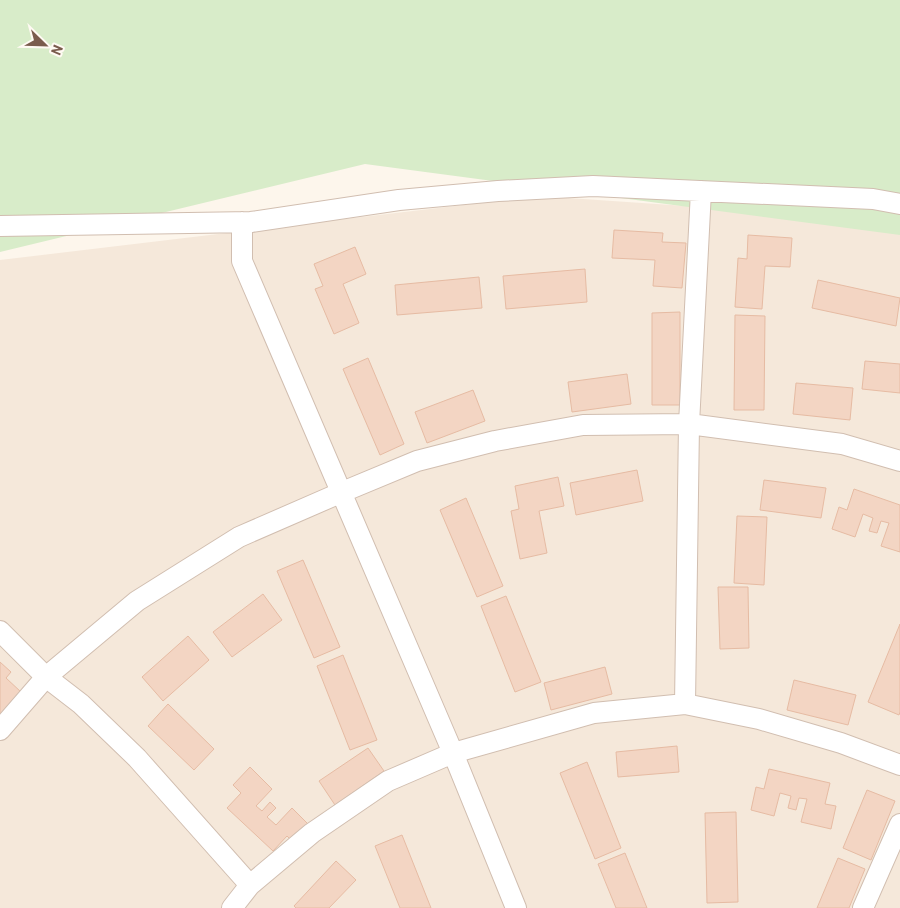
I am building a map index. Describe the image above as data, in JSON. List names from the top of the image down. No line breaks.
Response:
{"north":"bottom right"}
